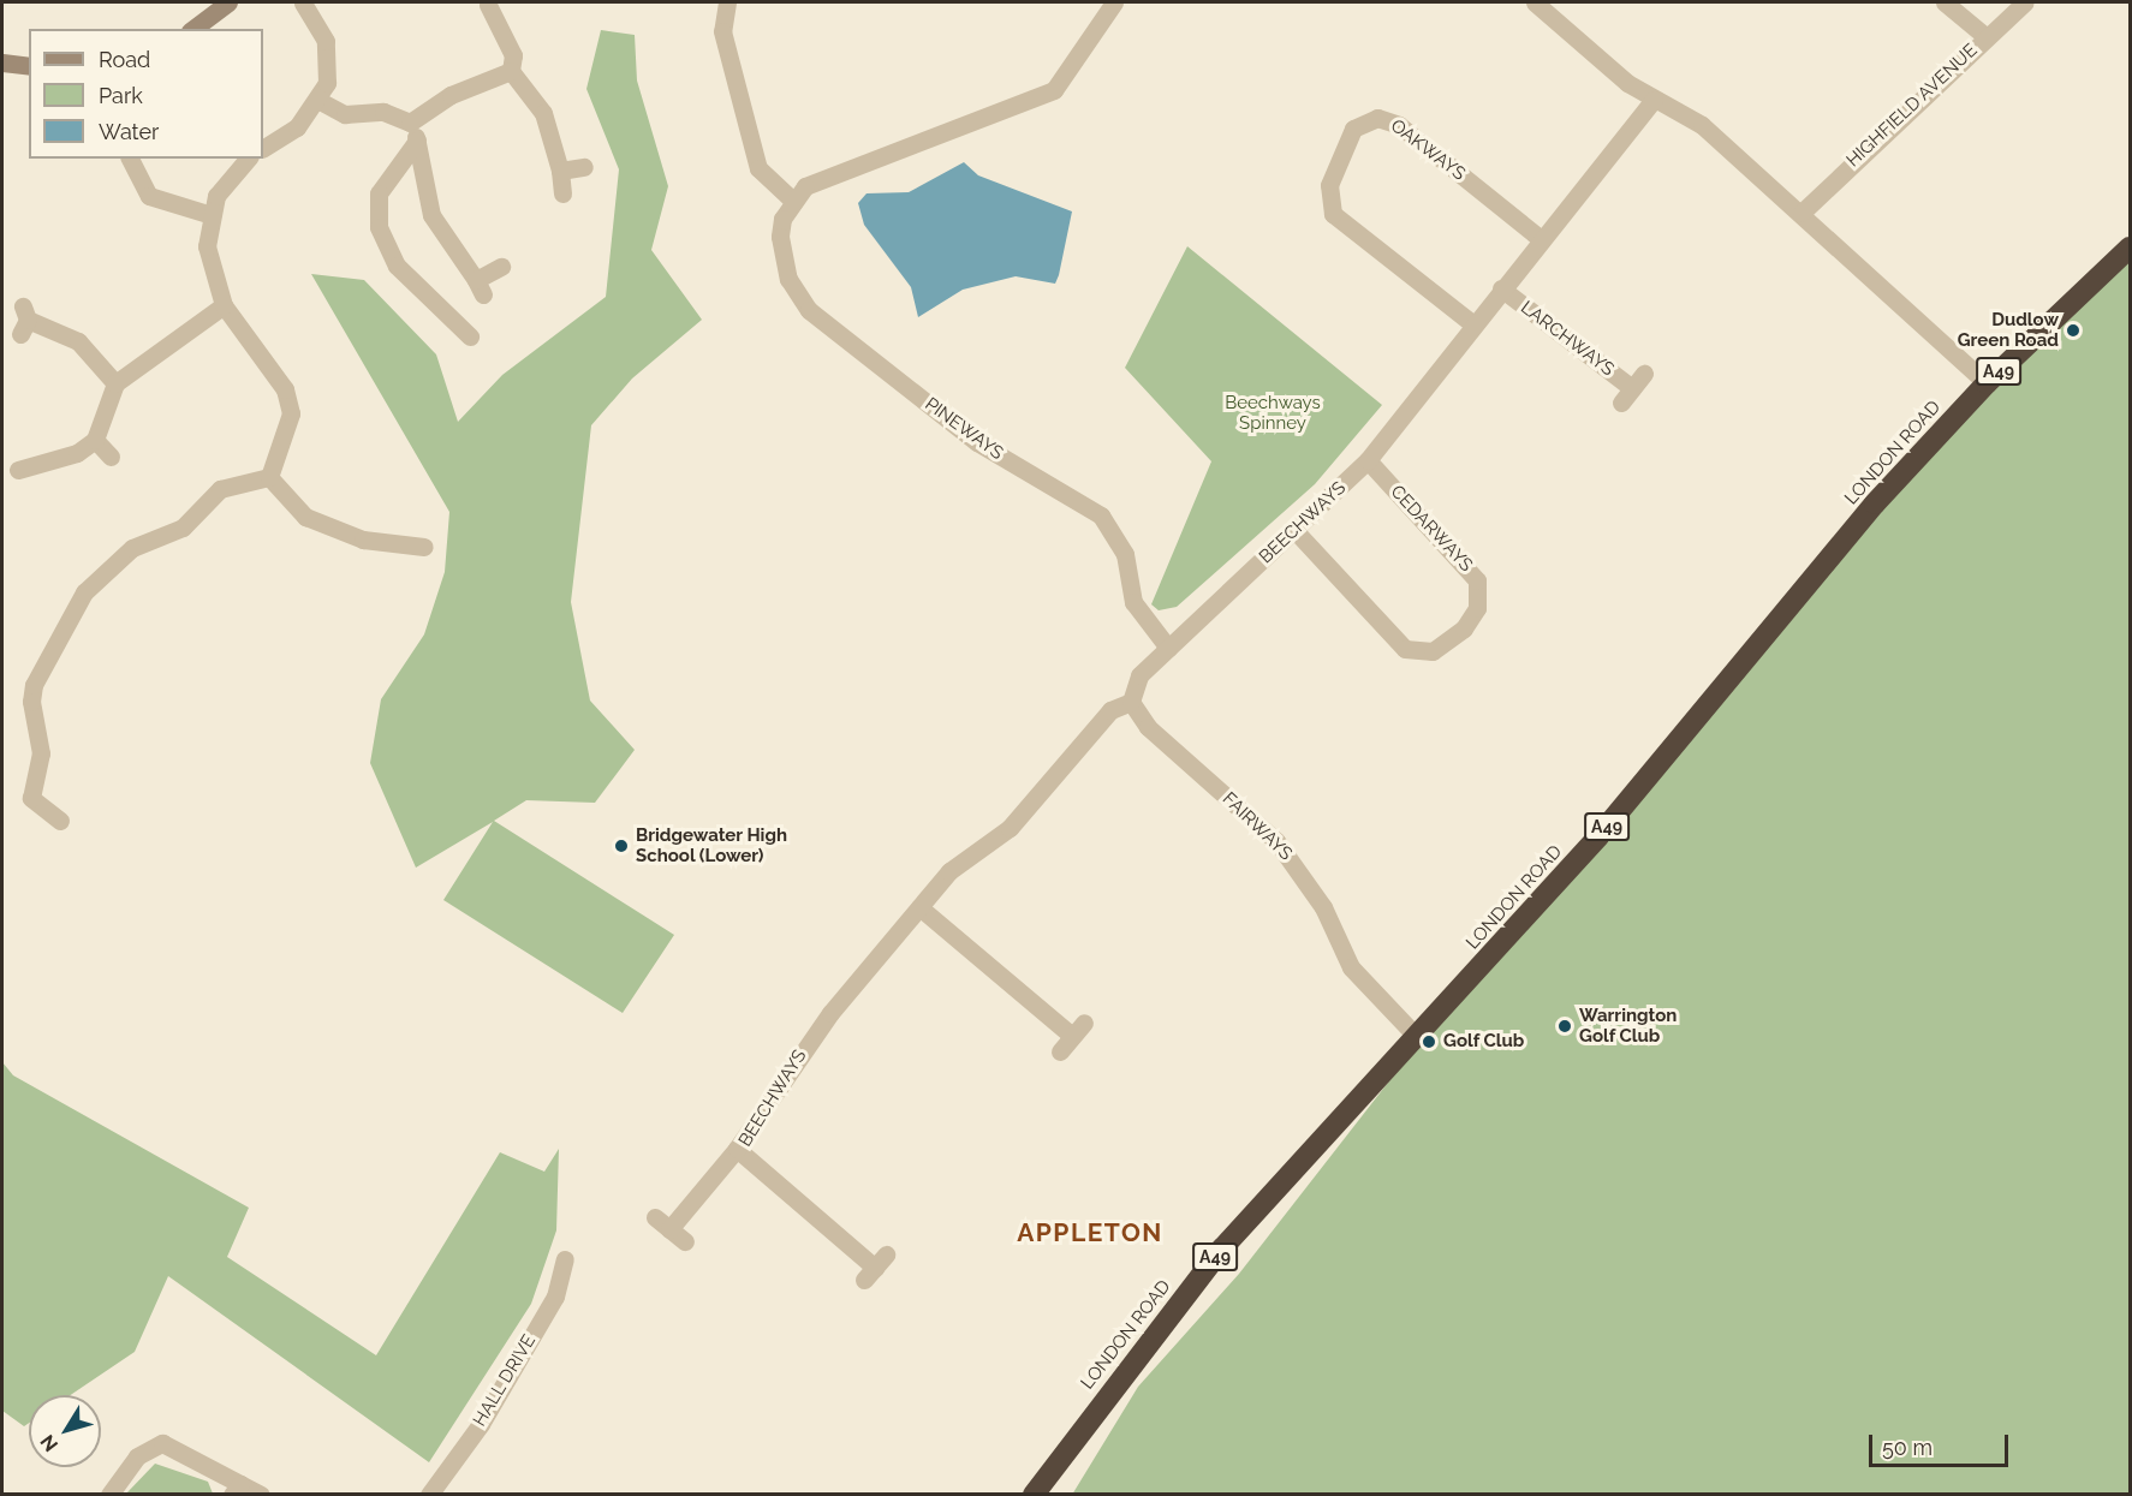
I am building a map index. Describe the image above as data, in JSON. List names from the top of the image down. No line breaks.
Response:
{"streets":{"highway":["A49","LONDON ROAD"],"street":["HIGHFIELD AVENUE","OAKWAYS","LARCHWAYS","PINEWAYS","BEECHWAYS","CEDARWAYS","FAIRWAYS","HALL DRIVE"]},"crossings":[["OAKWAYS","BEECHWAYS"],["LARCHWAYS","BEECHWAYS"],["PINEWAYS","BEECHWAYS"],["LONDON ROAD","FAIRWAYS"],["BEECHWAYS","CEDARWAYS"],["BEECHWAYS","FAIRWAYS"]],"districts":["APPLETON"],"parks":["Beechways Spinney"],"places":["Dudlow Green Road","Bridgewater High School (Lower)","Warrington Golf Club","Golf Club"],"legend":["Road","Park","Water"],"scale_bar":"50 m","north":"bottom left"}
